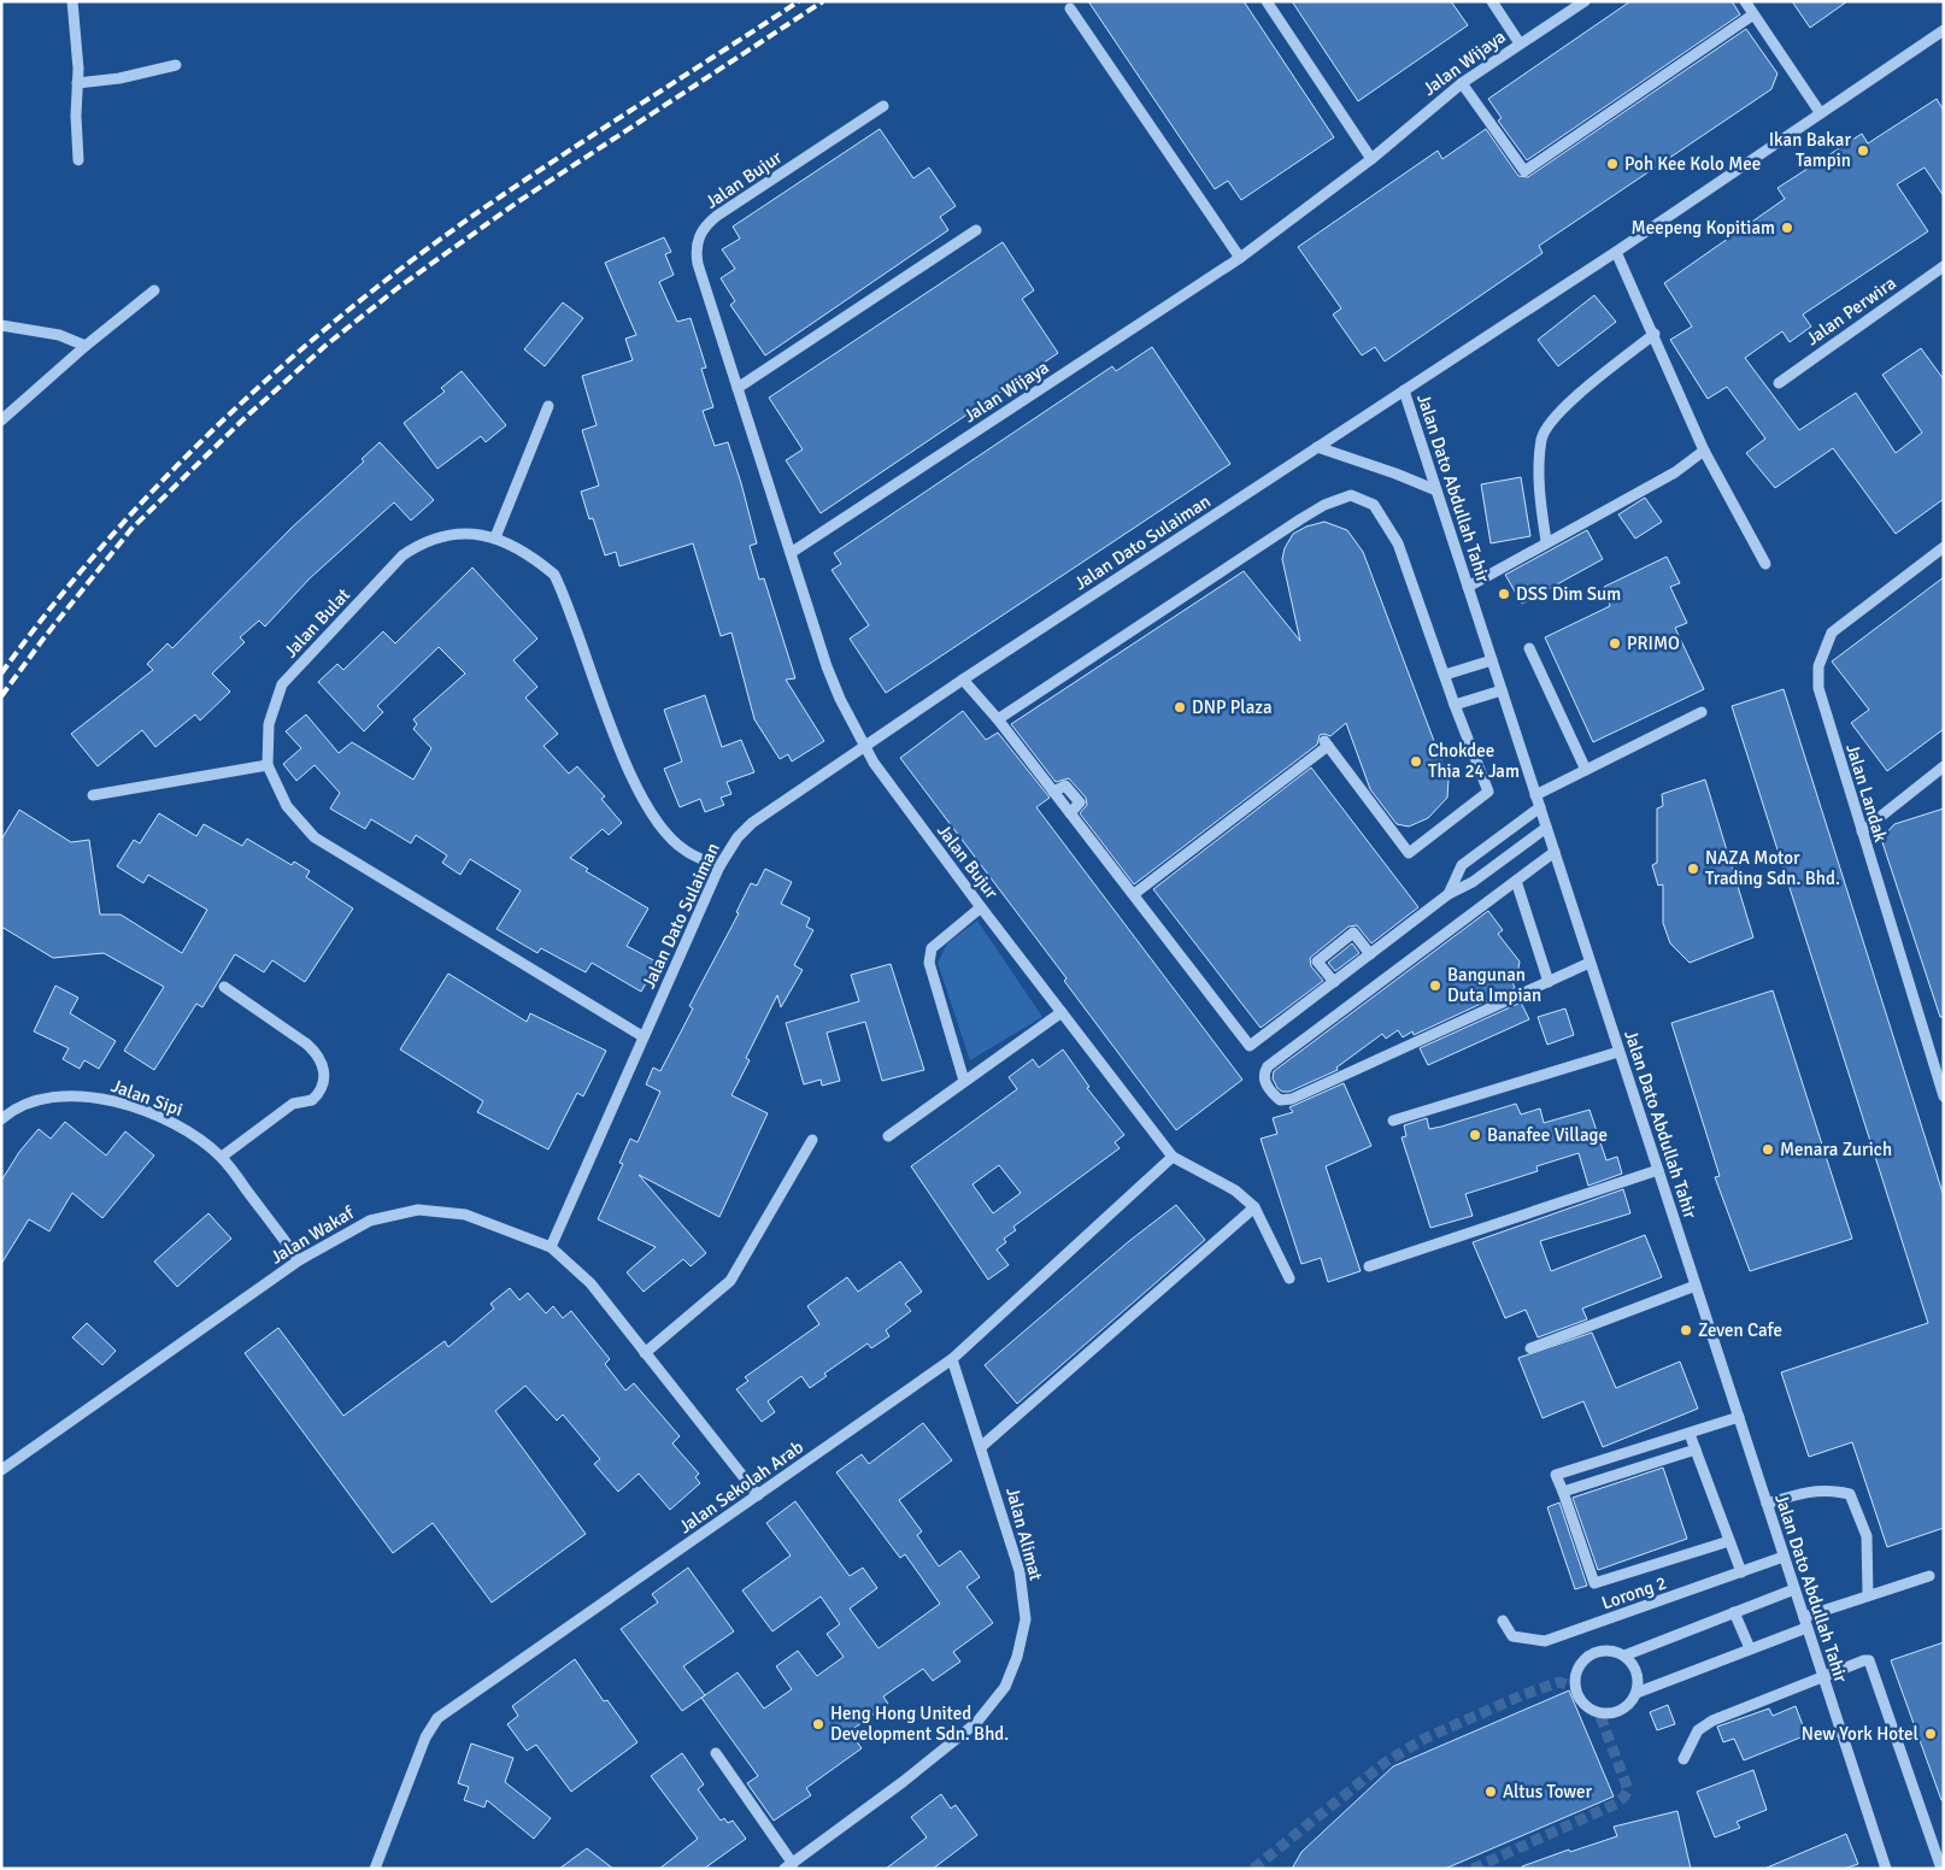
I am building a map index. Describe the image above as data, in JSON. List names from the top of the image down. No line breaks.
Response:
{"streets":{"street":["Jalan Wijaya","Jalan Bujur","Jalan Perwira","Jalan Dato Abdullah Tahir","Jalan Dato Sulaiman","Jalan Bulat","Jalan Landak","Jalan Sipi","Jalan Wakaf","Jalan Sekolah Arab","Jalan Alimat","Lorong 2"]},"crossings":[["Jalan Wijaya","Jalan Bujur"],["Jalan Bujur","Jalan Dato Sulaiman"],["Jalan Bujur","Jalan Sekolah Arab"],["Jalan Dato Abdullah Tahir","Jalan Dato Sulaiman"],["Jalan Dato Abdullah Tahir","Lorong 2"],["Jalan Dato Sulaiman","Jalan Bulat"],["Jalan Dato Sulaiman","Jalan Wakaf"],["Jalan Sipi","Jalan Wakaf"],["Jalan Wakaf","Jalan Sekolah Arab"],["Jalan Sekolah Arab","Jalan Alimat"]],"places":["Ikan Bakar Tampin","Poh Kee Kolo Mee","Meepeng Kopitiam","DSS Dim Sum","PRIMO","DNP Plaza","Chokdee Thia 24 Jam","NAZA Motor Trading Sdn. Bhd.","Bangunan Duta Impian","Banafee Village","Menara Zurich","Zeven Cafe","Heng Hong United Development Sdn. Bhd.","New York Hotel","Altus Tower"]}
